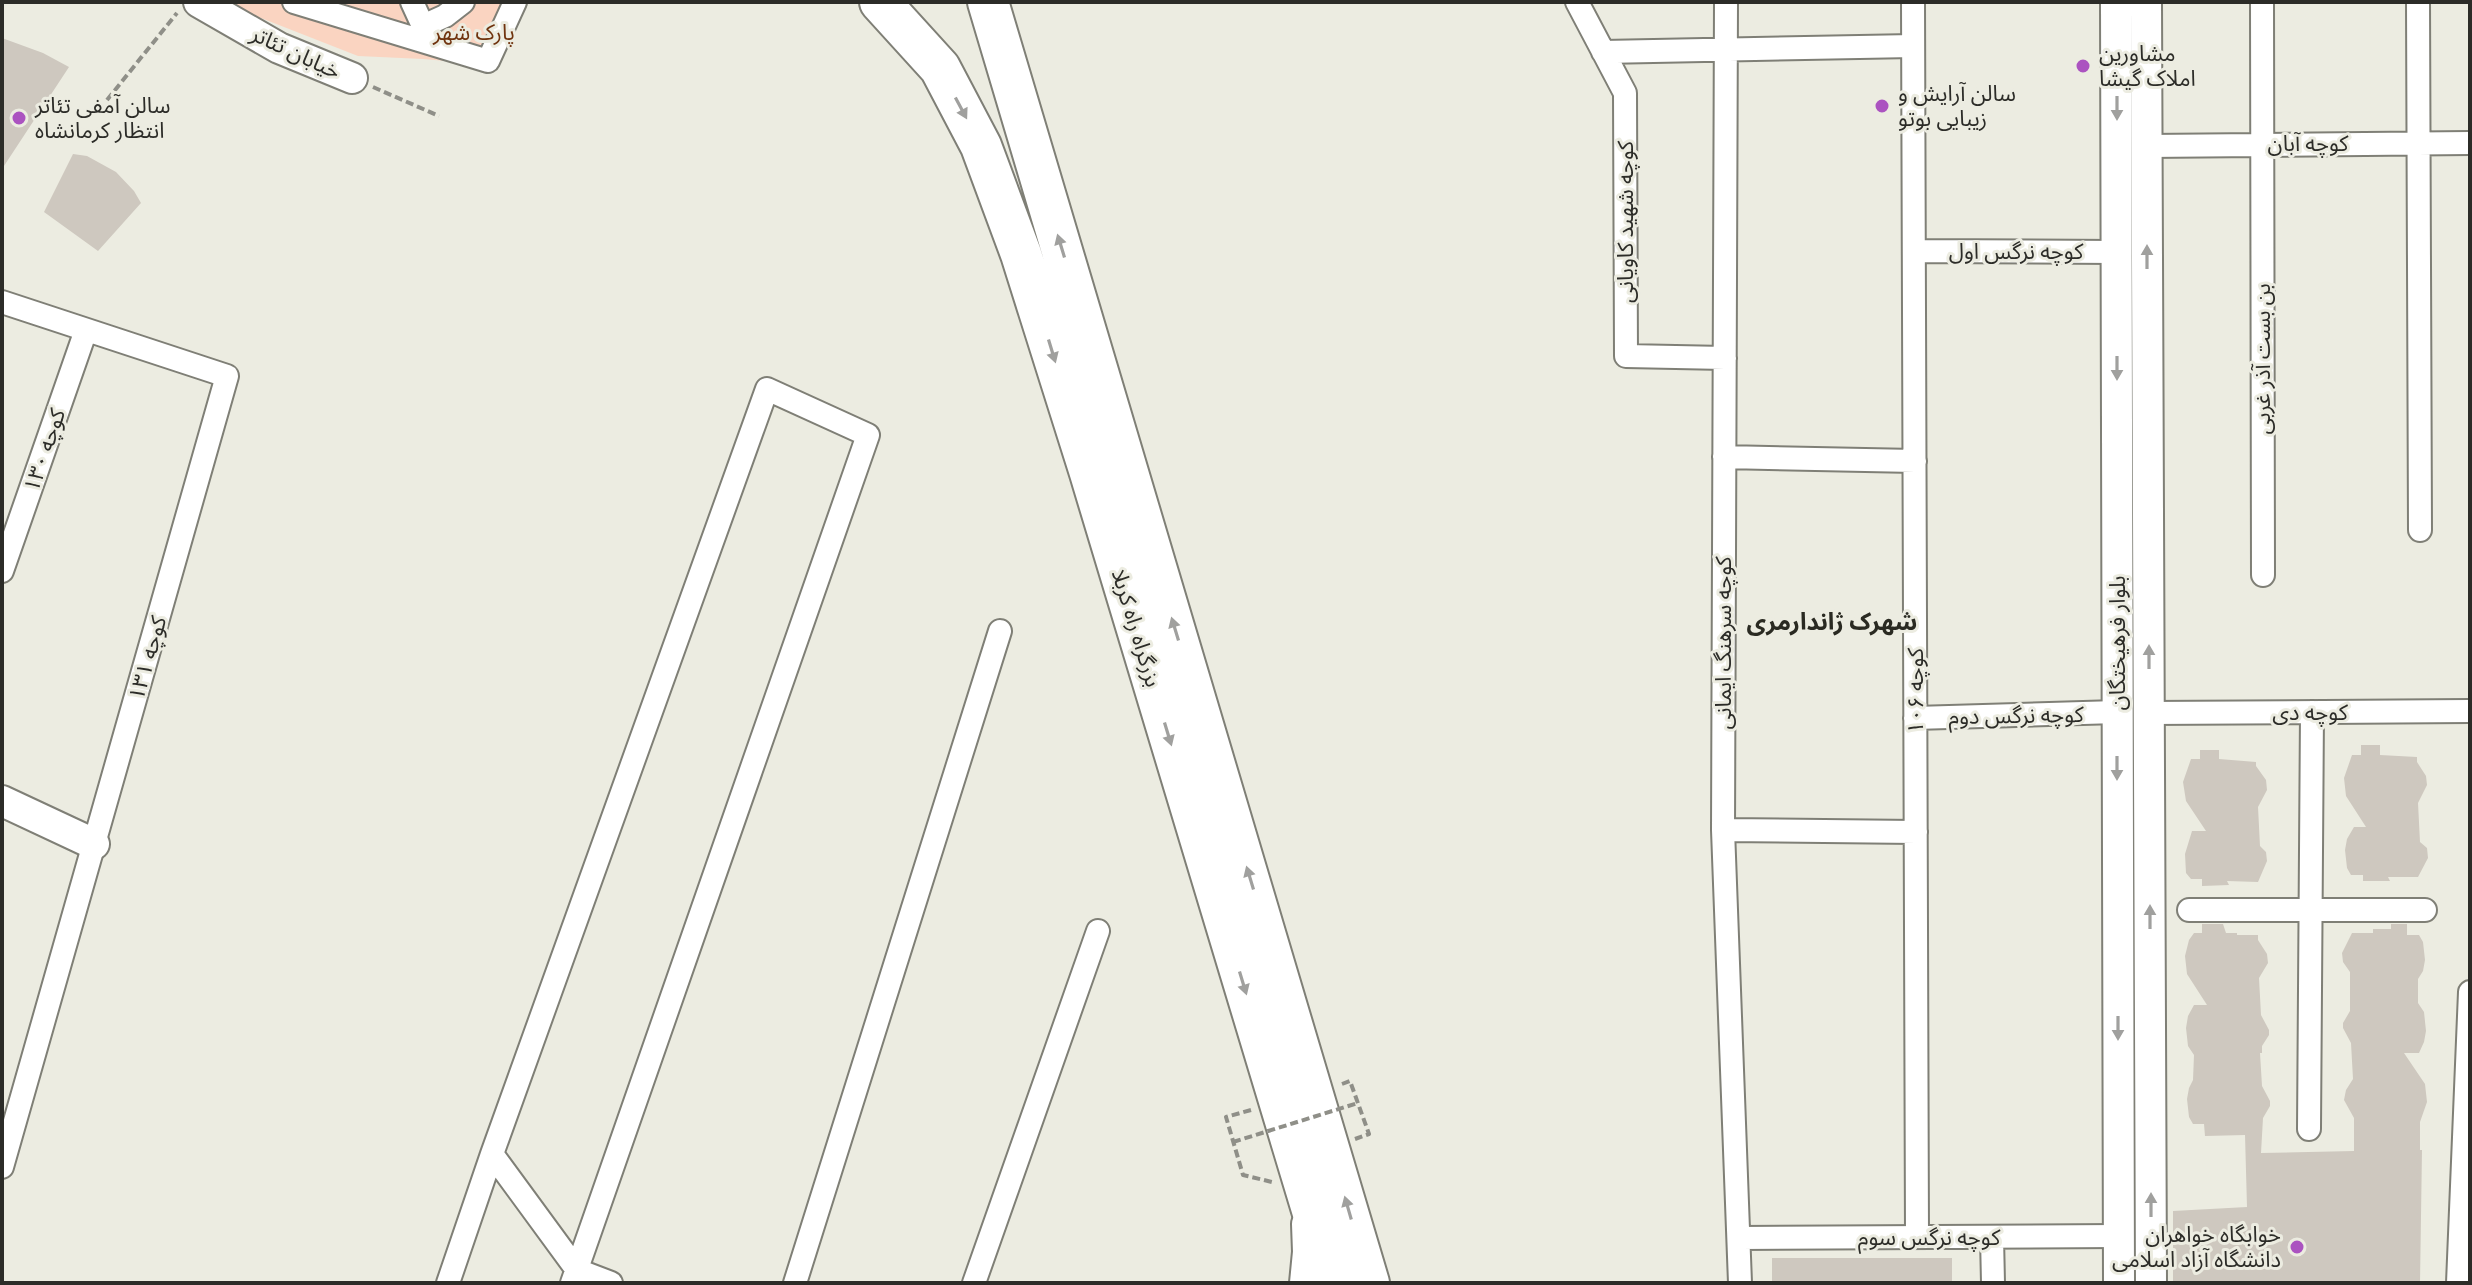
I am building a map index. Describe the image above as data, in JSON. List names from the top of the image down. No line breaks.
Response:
{"streets":{"highway":["بزرگراه راه کربلا"],"main road":["خیابان تئاتر","بلوار فرهیختگان"],"street":["کوچه آبان","کوچه شهید کاویانی","کوچه نرگس اول","بن بست آذر غربی","کوچه ۱۳۰","کوچه سرهنگ ایمانی","کوچه ۱۳۱","کوچه ۱۰۶","کوچه دی","کوچه نرگس دوم","کوچه نرگس سوم"]},"crossings":[["کوچه آبان","بن بست آذر غربی"],["کوچه آبان","بلوار فرهیختگان"],["کوچه شهید کاویانی","کوچه سرهنگ ایمانی"],["کوچه نرگس اول","بلوار فرهیختگان"],["کوچه نرگس اول","کوچه ۱۰۶"],["کوچه ۱۳۰","کوچه ۱۳۱"],["کوچه سرهنگ ایمانی","کوچه نرگس سوم"],["بلوار فرهیختگان","کوچه دی"],["بلوار فرهیختگان","کوچه نرگس دوم"],["بلوار فرهیختگان","کوچه نرگس سوم"],["کوچه ۱۰۶","کوچه نرگس دوم"],["کوچه ۱۰۶","کوچه نرگس سوم"]],"districts":["شهرک ژاندارمری"],"parks":["پارک شهر"],"places":["مشاورین املاک گیشا","سالن آرایش و زیبایی بوتو","سالن آمفی تئاتر انتظار کرمانشاه","خوابگاه خواهران دانشگاه آزاد اسلامی"]}
